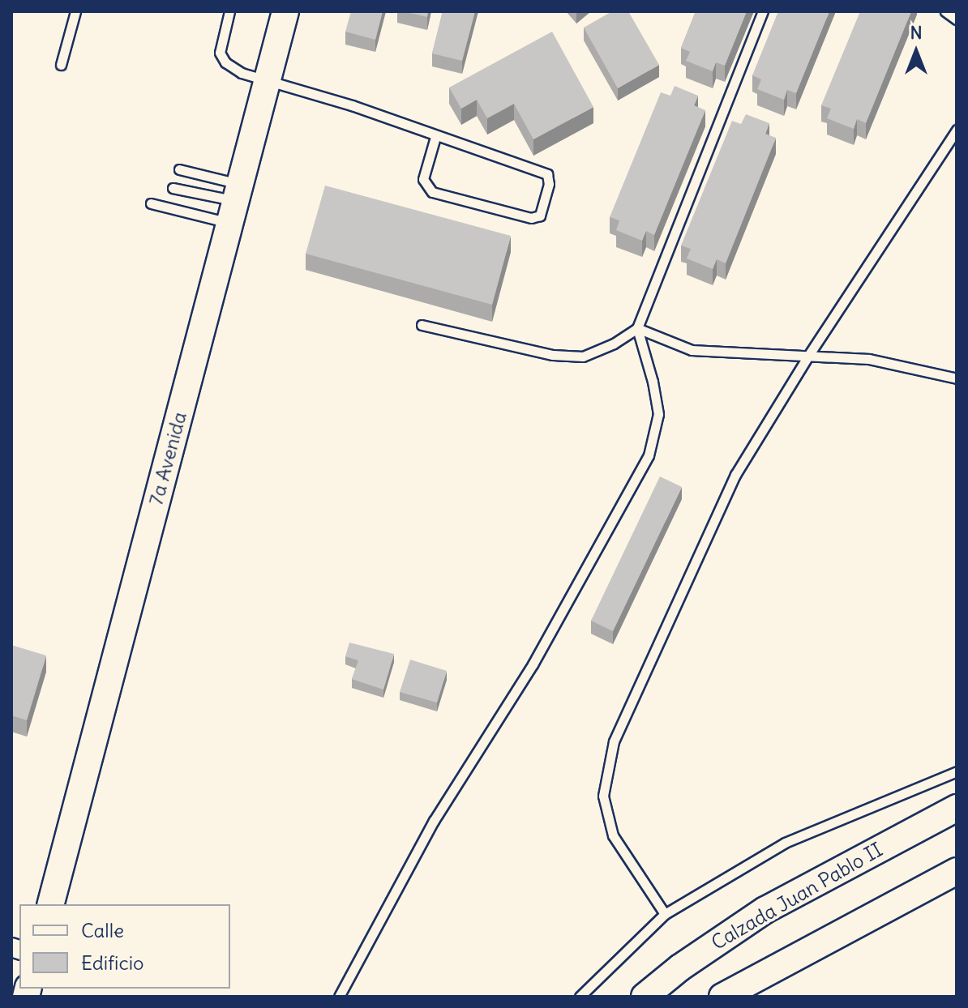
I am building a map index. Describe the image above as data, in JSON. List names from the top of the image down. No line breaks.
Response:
{"streets":{"main road":["7a Avenida","Calzada Juan Pablo II"]},"legend":["Calle","Edificio"],"north":"top"}
